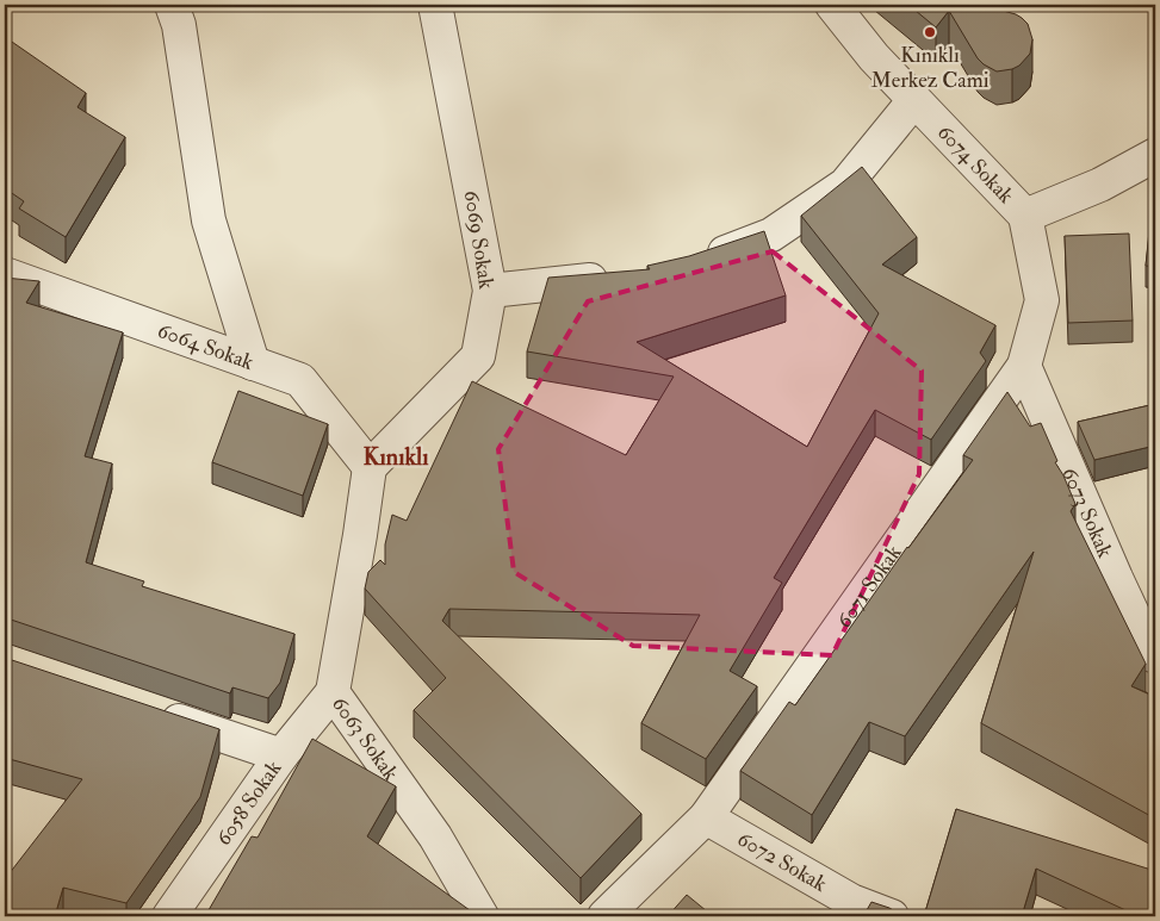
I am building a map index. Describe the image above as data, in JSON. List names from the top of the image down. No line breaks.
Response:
{"streets":{"street":["6074 Sokak","6069 Sokak","6064 Sokak","6073 Sokak","6071 Sokak","6063 Sokak","6058 Sokak","6072 Sokak"]},"crossings":[["6074 Sokak","6071 Sokak"],["6069 Sokak","6064 Sokak"],["6069 Sokak","6063 Sokak"],["6064 Sokak","6063 Sokak"],["6073 Sokak","6071 Sokak"],["6071 Sokak","6072 Sokak"],["6063 Sokak","6058 Sokak"]],"districts":["Kınıklı"],"places":["Kınıklı Merkez Cami"]}
